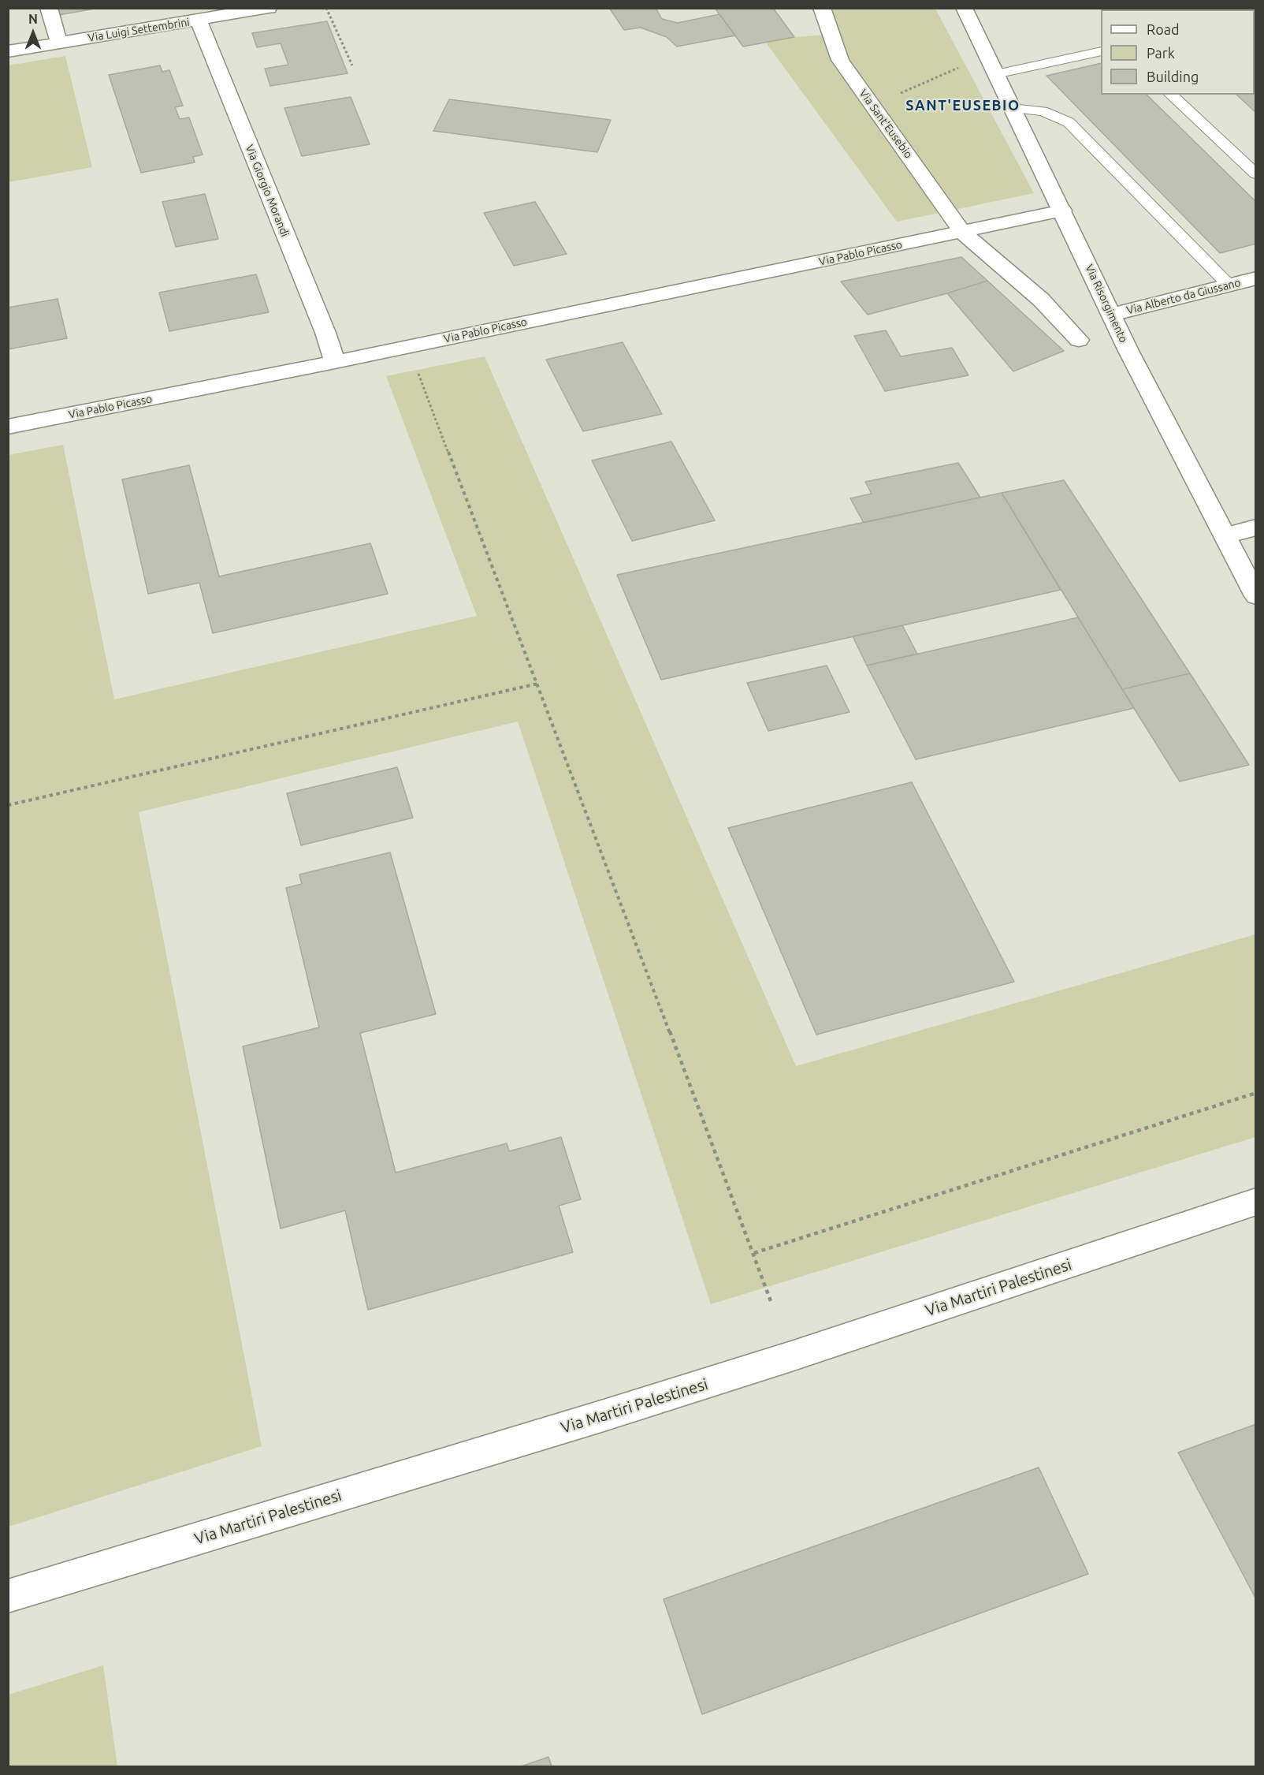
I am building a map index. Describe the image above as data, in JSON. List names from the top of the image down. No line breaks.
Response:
{"streets":{"street":["Via Luigi Settembrini","Via Sant'Eusebio","Via Giorgio Morandi","Via Pablo Picasso","Via Alberto da Giussano","Via Risorgimento","Via Martiri Palestinesi"]},"crossings":[["Via Luigi Settembrini","Via Giorgio Morandi"],["Via Sant'Eusebio","Via Pablo Picasso"],["Via Giorgio Morandi","Via Pablo Picasso"],["Via Alberto da Giussano","Via Risorgimento"]],"districts":["SANT'EUSEBIO"],"legend":["Road","Park","Building"],"north":"top"}
